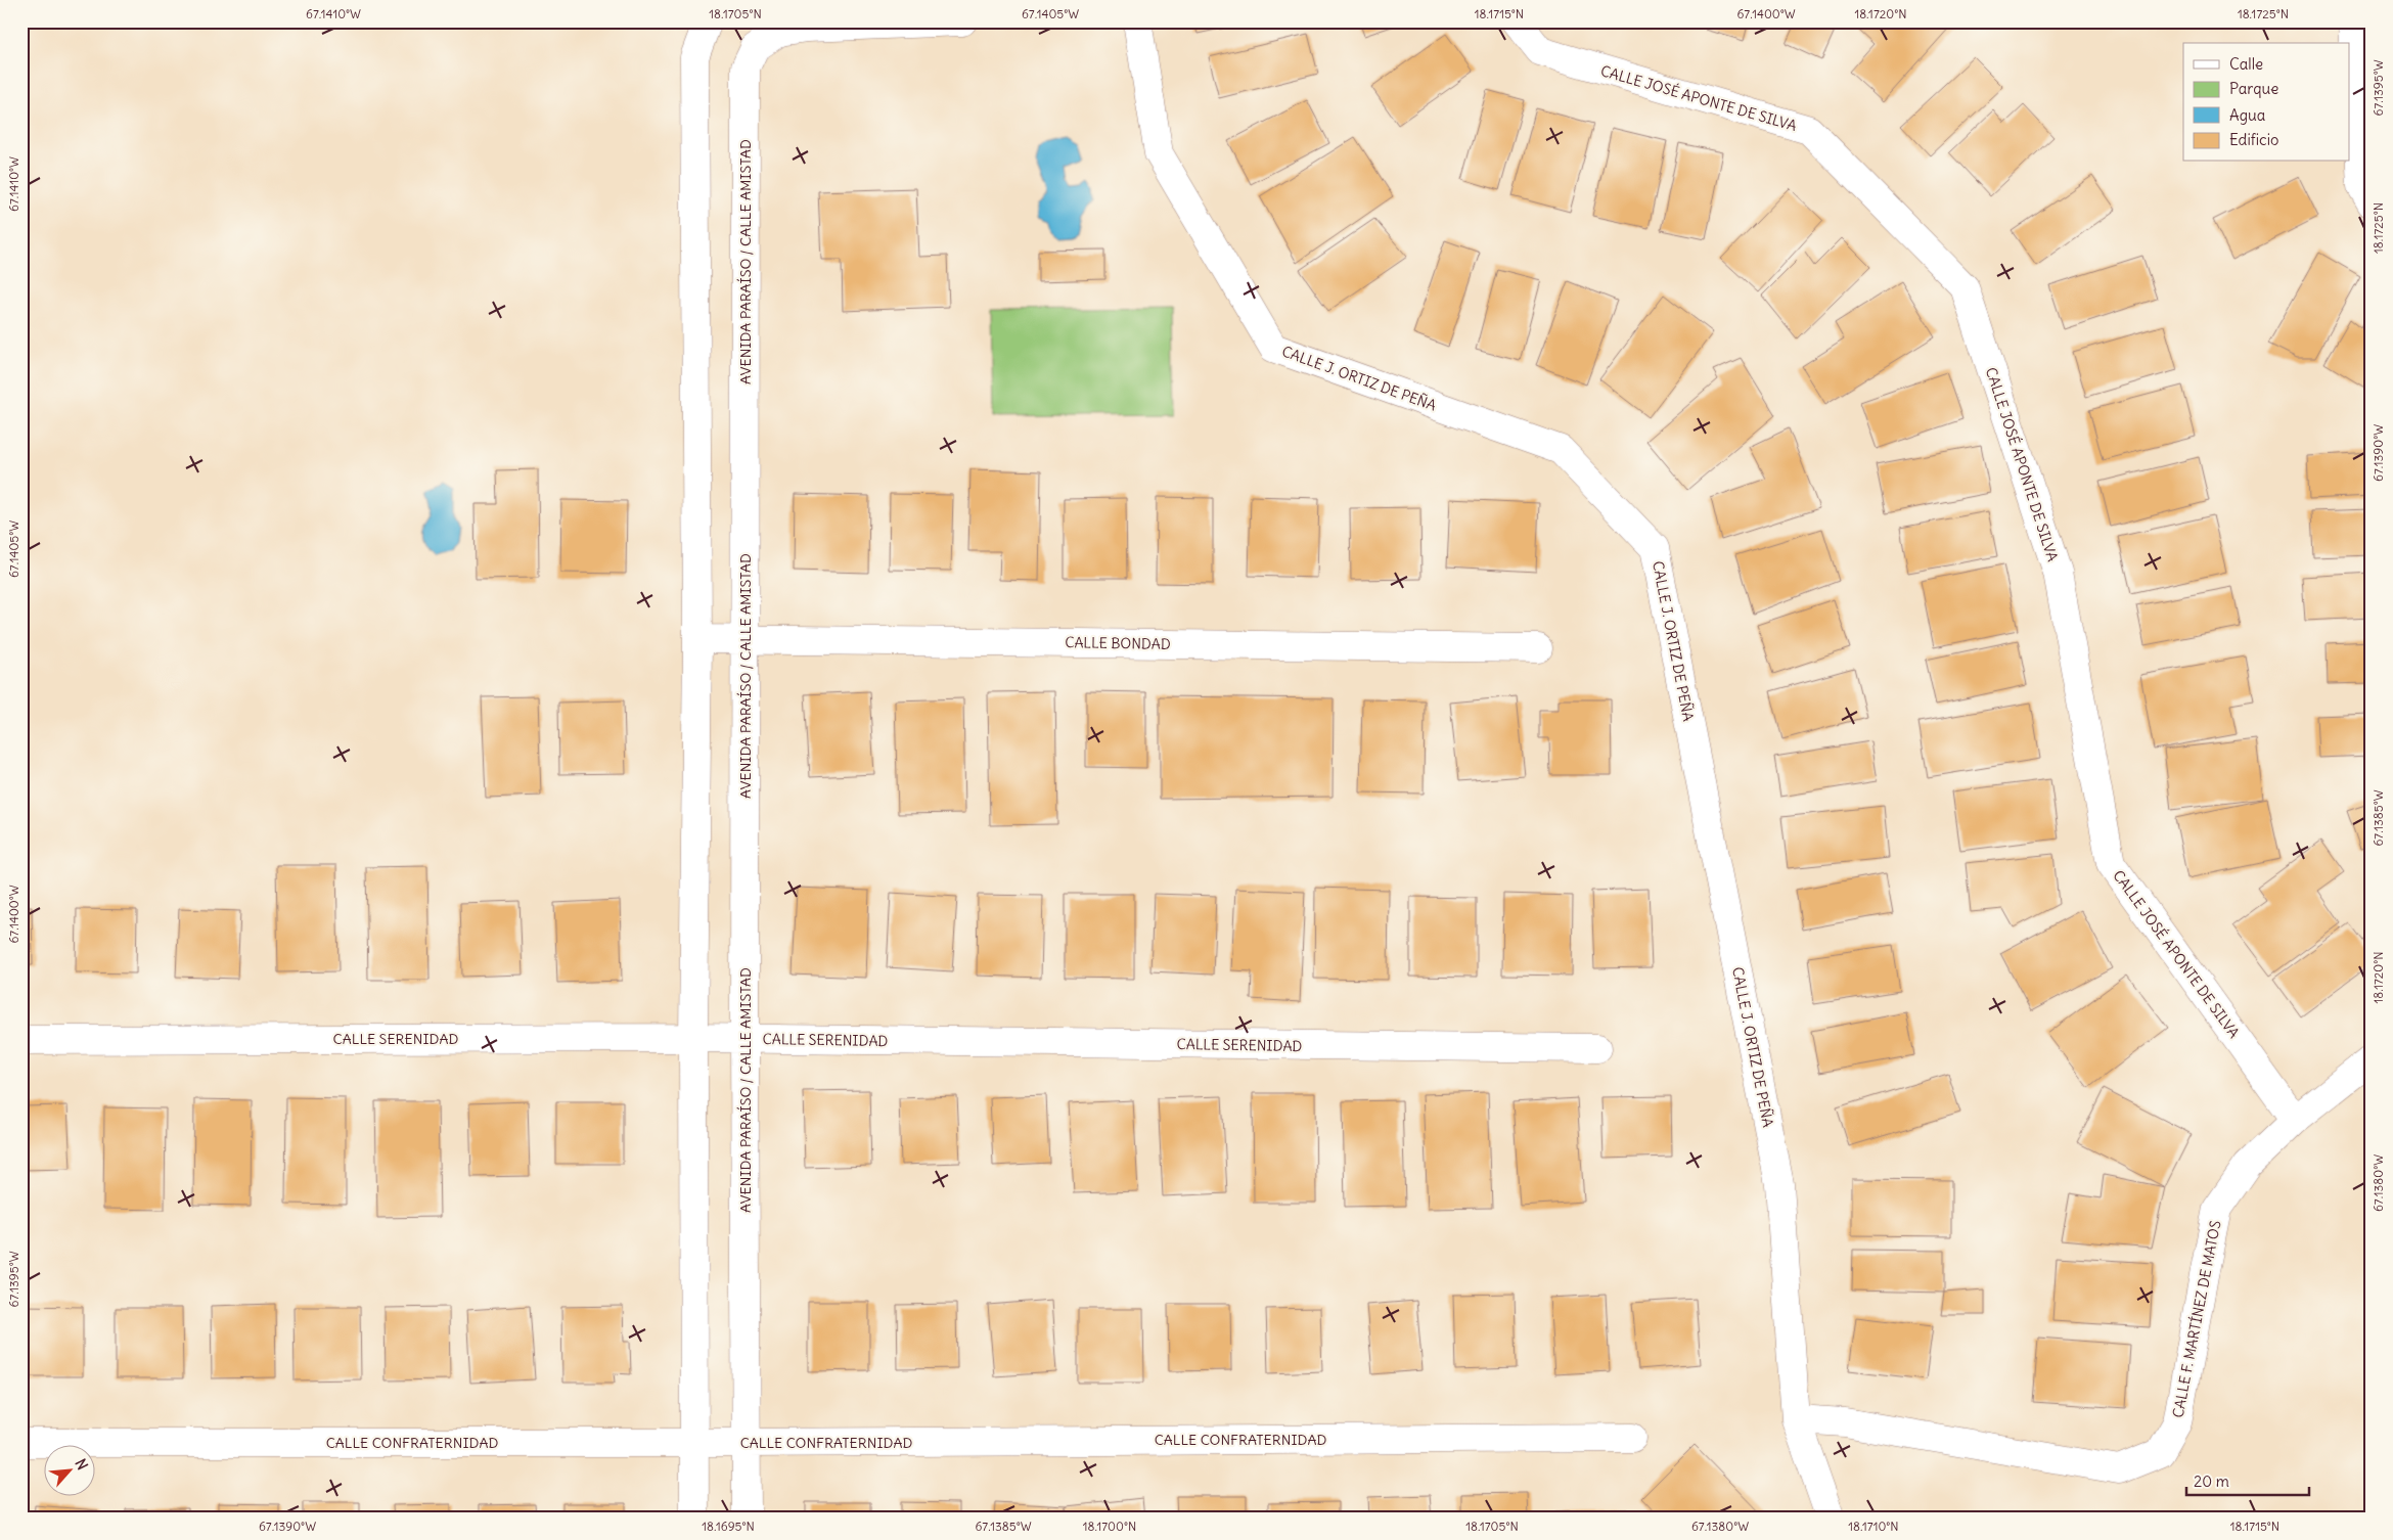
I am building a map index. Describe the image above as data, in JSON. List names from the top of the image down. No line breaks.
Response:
{"streets":{"street":["CALLE JOSÉ APONTE DE SILVA","AVENIDA PARAÍSO / CALLE AMISTAD","CALLE J. ORTIZ DE PEÑA","CALLE BONDAD","CALLE SERENIDAD","CALLE F. MARTÍNEZ DE MATOS","CALLE CONFRATERNIDAD"]},"crossings":[["CALLE JOSÉ APONTE DE SILVA","CALLE F. MARTÍNEZ DE MATOS"],["AVENIDA PARAÍSO / CALLE AMISTAD","CALLE BONDAD"],["AVENIDA PARAÍSO / CALLE AMISTAD","CALLE SERENIDAD"],["AVENIDA PARAÍSO / CALLE AMISTAD","CALLE CONFRATERNIDAD"],["CALLE J. ORTIZ DE PEÑA","CALLE F. MARTÍNEZ DE MATOS"]],"legend":["Calle","Parque","Agua","Edificio"],"scale_bar":"20 m","north":"top right","coordinates":["67.1410°W","18.1705°N","67.1405°W","18.1715°N","67.1400°W","18.1720°N","18.1725°N","67.1395°W","67.1390°W","67.1385°W","67.1380°W","18.1695°N","18.1700°N","18.1710°N"]}
